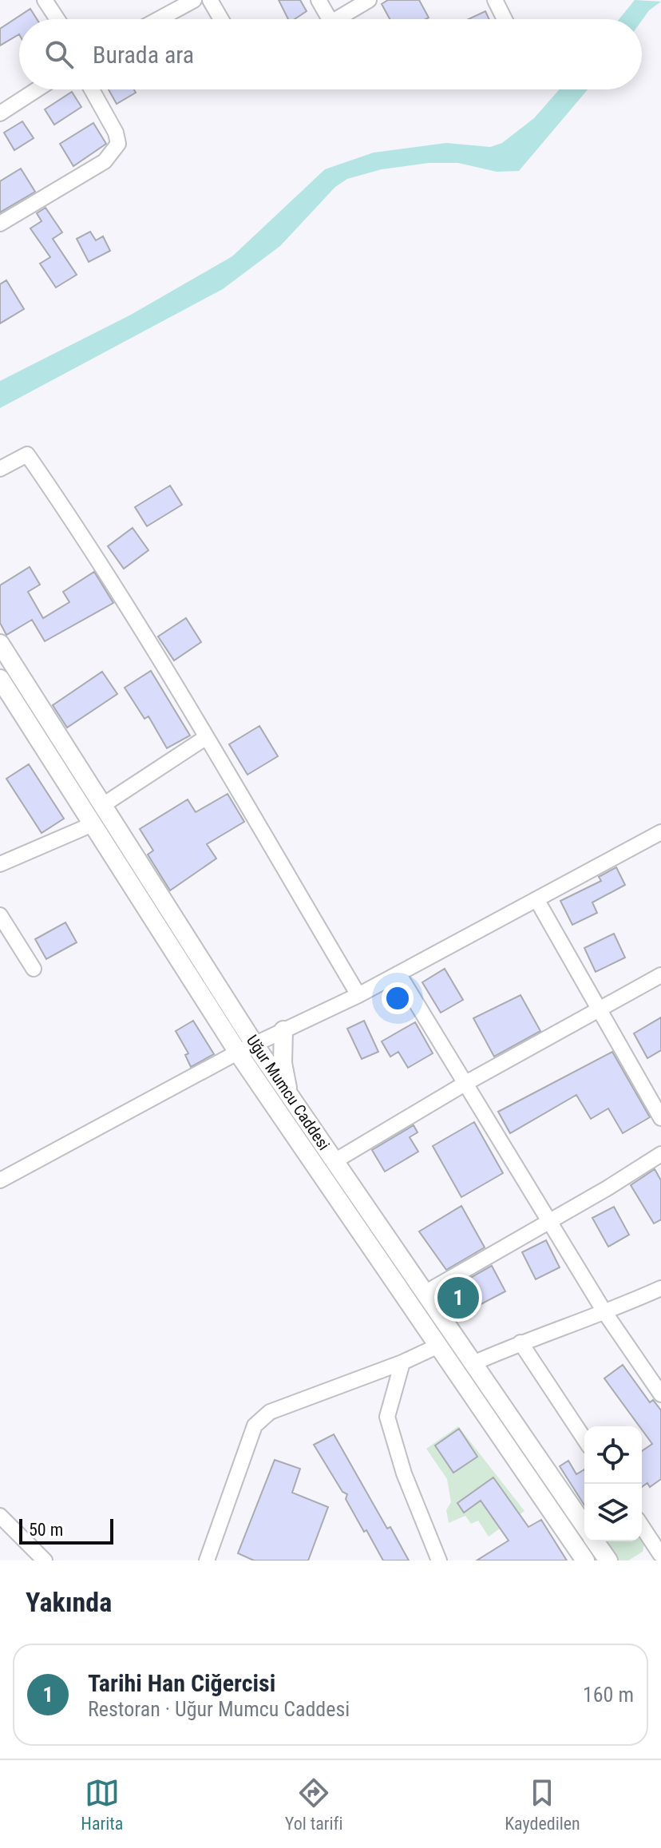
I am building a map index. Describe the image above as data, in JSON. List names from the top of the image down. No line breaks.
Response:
{"streets":{"street":["Uğur Mumcu Caddesi"]},"scale_bar":"50 m","page":{"search":"Burada ara","pins":"1","scale":"50 m","heading":"Yakında","list":[{"mark":"1","name":"Tarihi Han Ciğercisi","note":"Restoran · Uğur Mumcu Caddesi","value":"160 m"}],"nav":["Harita","Yol tarifi","Kaydedilen"]}}
